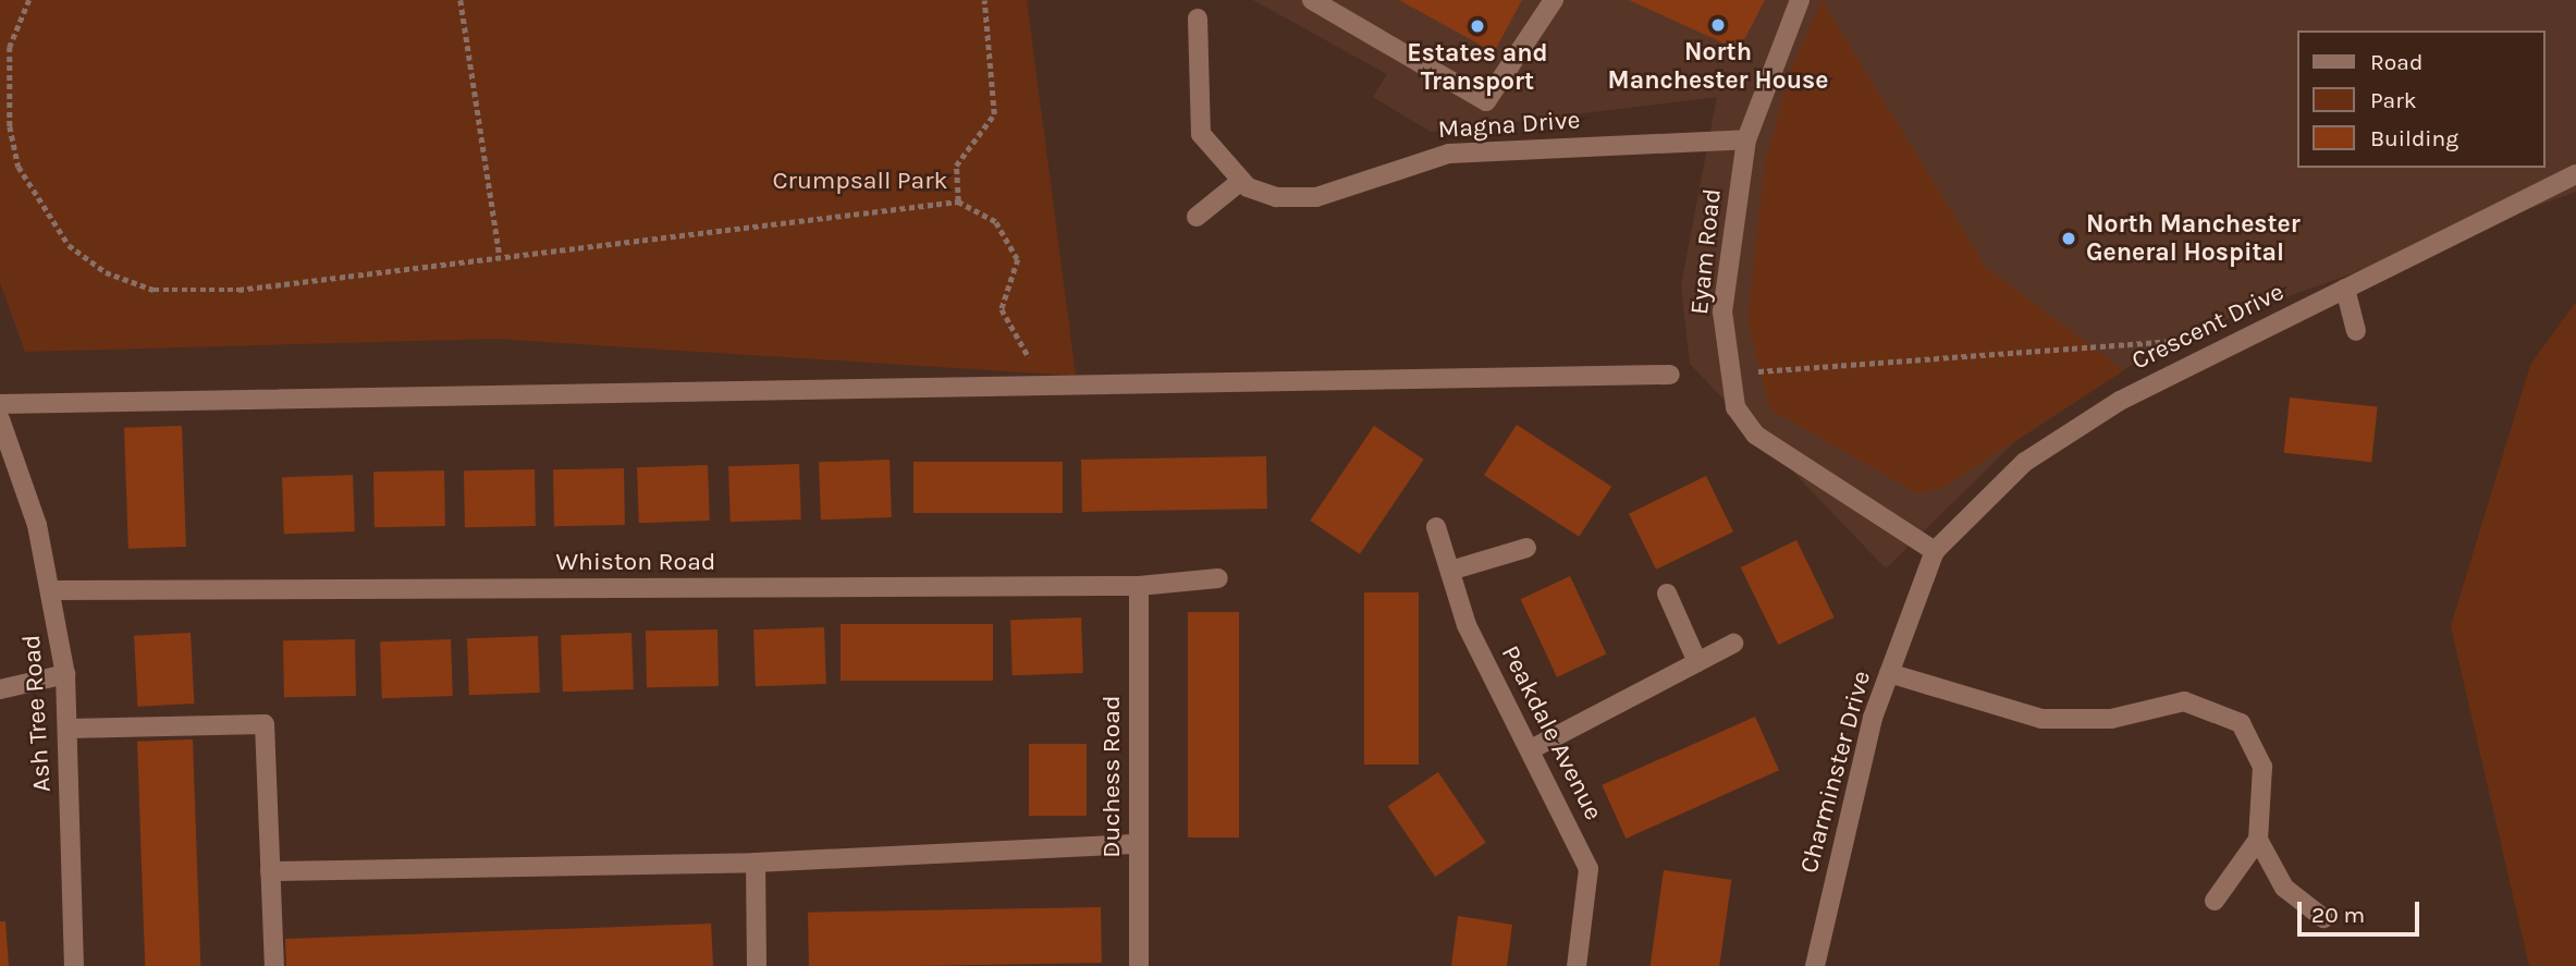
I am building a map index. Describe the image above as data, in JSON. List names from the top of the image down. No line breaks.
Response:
{"streets":{"street":["Magna Drive","Eyam Road","Crescent Drive","Whiston Road","Ash Tree Road","Peakdale Avenue","Charminster Drive","Duchess Road"]},"crossings":[["Magna Drive","Eyam Road"],["Eyam Road","Crescent Drive"],["Eyam Road","Charminster Drive"],["Crescent Drive","Charminster Drive"],["Whiston Road","Ash Tree Road"],["Whiston Road","Duchess Road"]],"parks":["Crumpsall Park"],"places":["North Manchester House","Estates and Transport","North Manchester General Hospital"],"legend":["Road","Park","Building"],"scale_bar":"20 m"}
